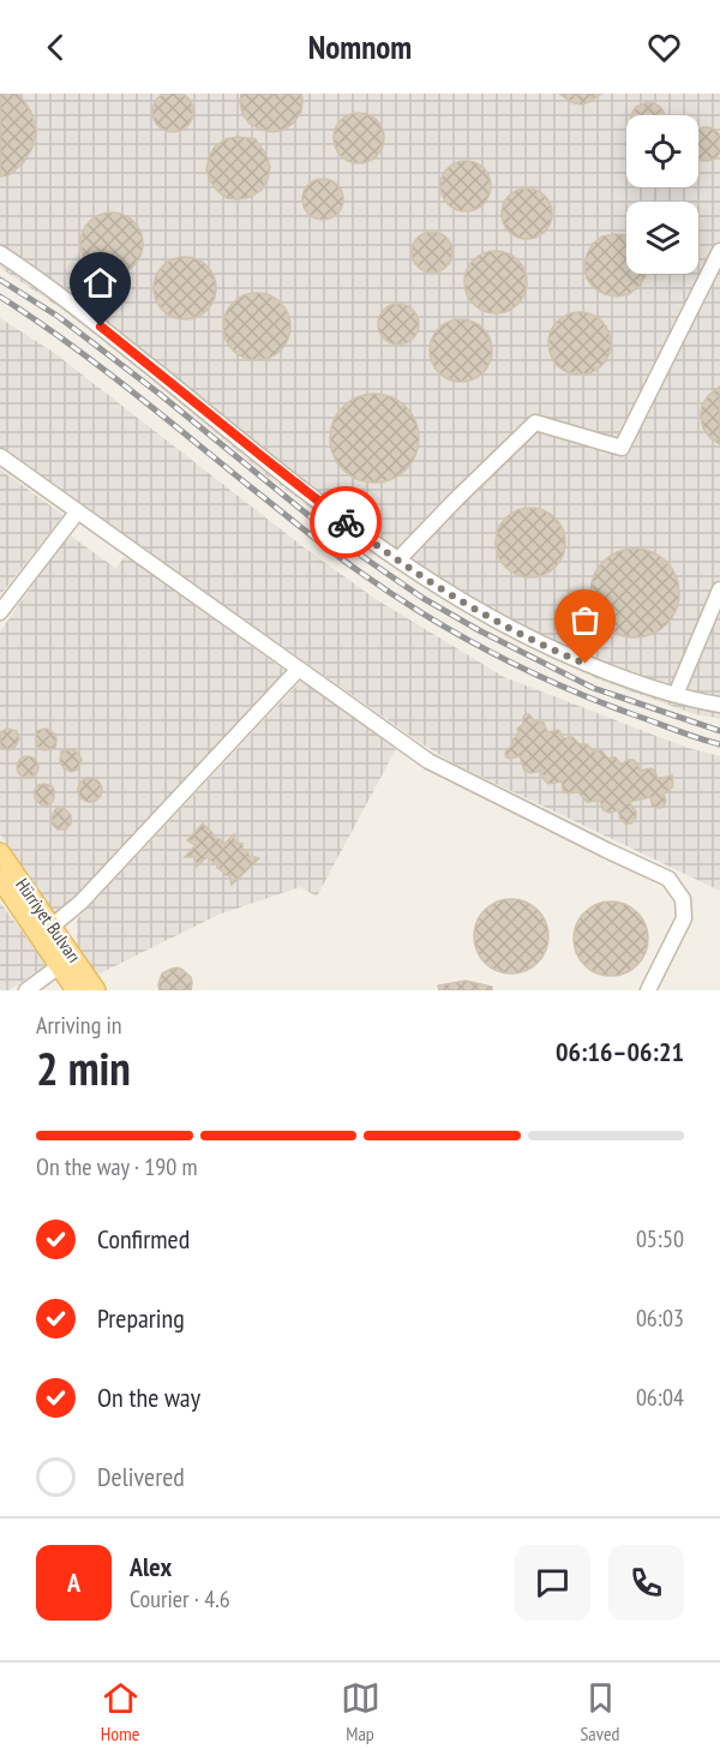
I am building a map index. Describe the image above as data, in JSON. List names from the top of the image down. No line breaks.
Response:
{"streets":{"main road":["Hürriyet Bulvarı"]},"page":{"header":"Nomnom","heading":["2 min","Arriving in","06:16–06:21"],"panel":["Alex","Courier · 4.6"],"bar":"On the way · 190 m","list":[["Confirmed","05:50"],["Preparing","06:03"],["On the way","06:04"],"Delivered"],"round":"A","tabs":["Home","Map","Saved"]}}
